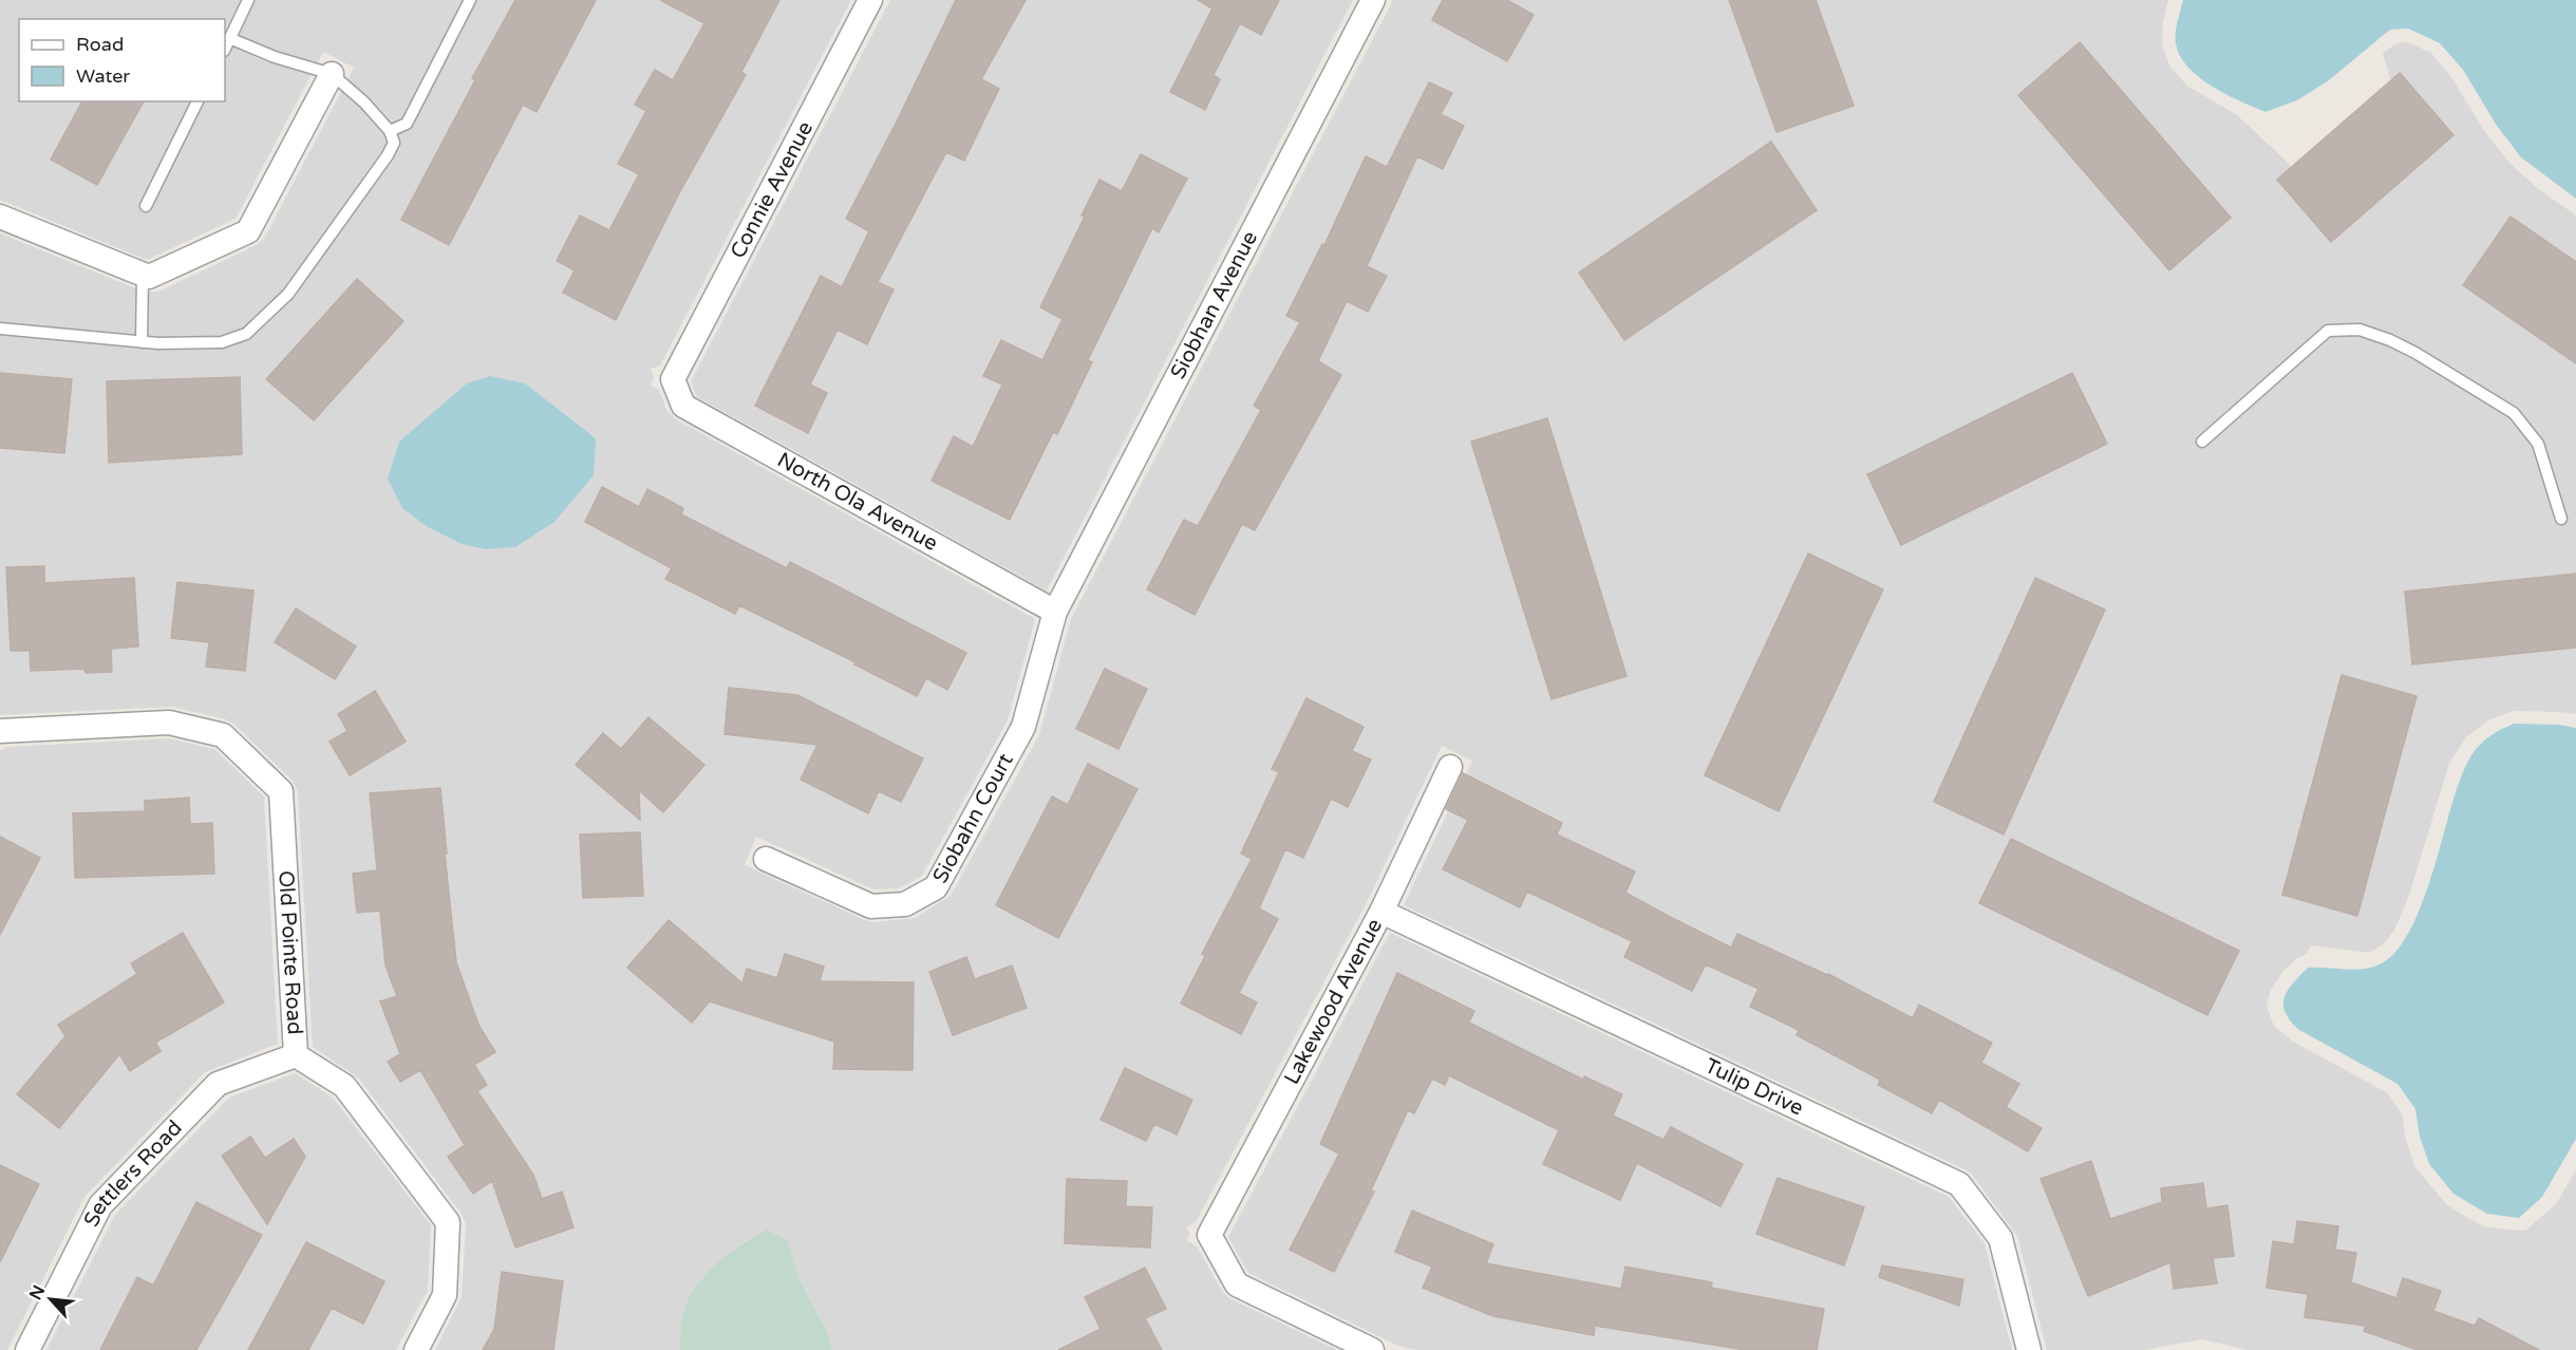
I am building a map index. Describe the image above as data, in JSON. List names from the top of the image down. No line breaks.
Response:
{"streets":{"street":["Connie Avenue","Siobhan Avenue","North Ola Avenue","Siobahn Court","Old Pointe Road","Lakewood Avenue","Tulip Drive","Settlers Road"]},"crossings":[["Connie Avenue","North Ola Avenue"],["Siobhan Avenue","North Ola Avenue"],["Siobhan Avenue","Siobahn Court"],["North Ola Avenue","Siobahn Court"],["Old Pointe Road","Settlers Road"],["Lakewood Avenue","Tulip Drive"]],"legend":["Road","Water"],"north":"top left"}
